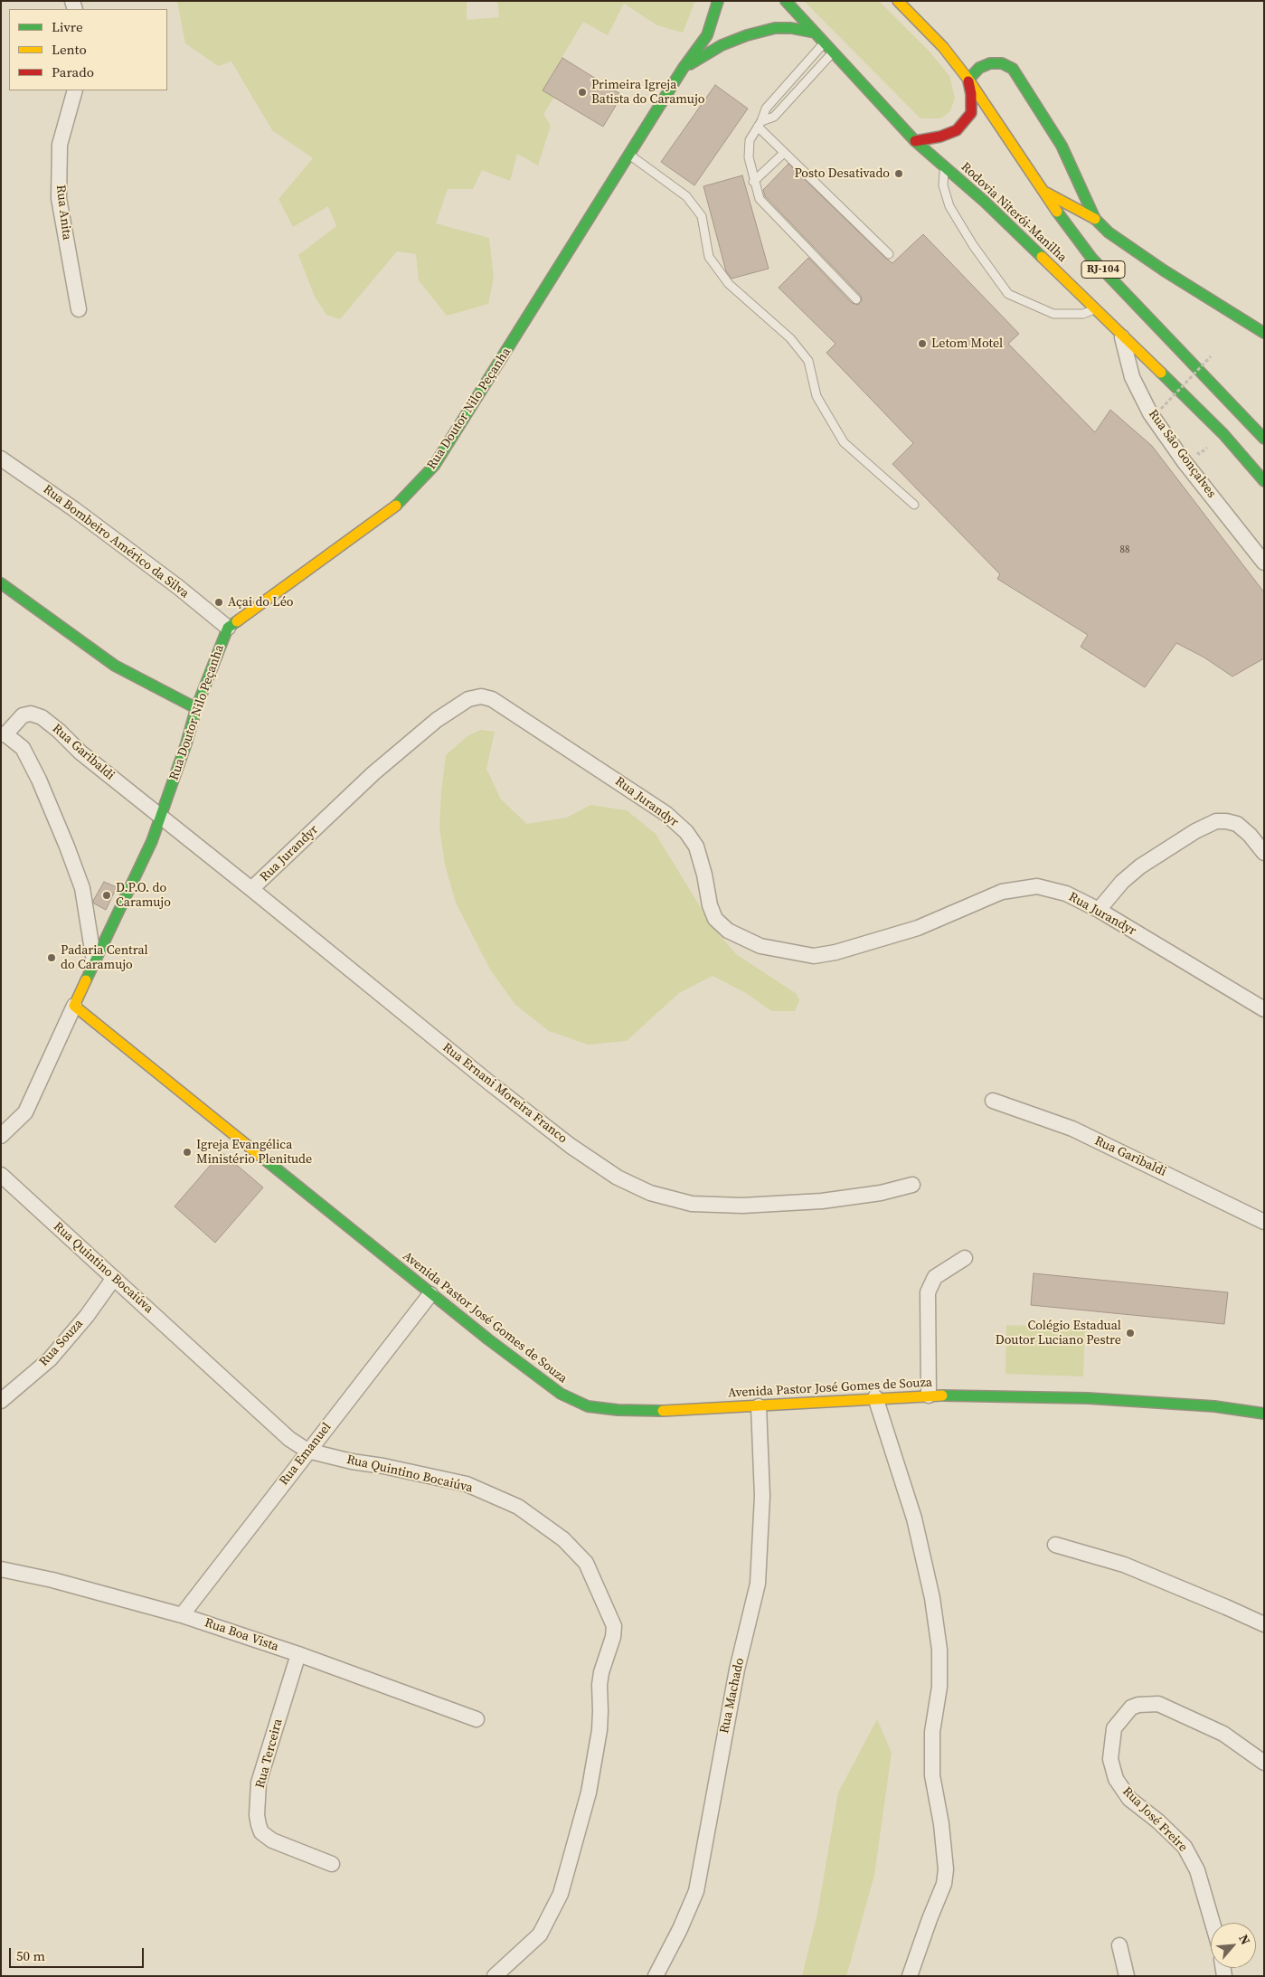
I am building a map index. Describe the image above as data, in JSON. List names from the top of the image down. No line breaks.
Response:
{"streets":{"main road":["Rodovia Niterói-Manilha","RJ-104","Rua Doutor Nilo Peçanha","Avenida Pastor José Gomes de Souza"],"street":["Rua Anita","Rua São Gonçalves","Rua Bombeiro Américo da Silva","Rua Garibaldi","Rua Jurandyr","Rua Ernani Moreira Franco","Rua Quintino Bocaiúva","Rua Souza","Rua Emanuel","Rua Boa Vista","Rua Machado","Rua Terceira","Rua José Freire"]},"crossings":[["Rodovia Niterói-Manilha","Rua Doutor Nilo Peçanha"],["Rodovia Niterói-Manilha","Rua São Gonçalves"],["Rua Doutor Nilo Peçanha","Rua Bombeiro Américo da Silva"],["Rua Doutor Nilo Peçanha","Rua Garibaldi"],["Rua Doutor Nilo Peçanha","Rua Ernani Moreira Franco"],["Rua Doutor Nilo Peçanha","Avenida Pastor José Gomes de Souza"],["Rua Garibaldi","Rua Ernani Moreira Franco"],["Rua Jurandyr","Rua Ernani Moreira Franco"],["Rua Quintino Bocaiúva","Rua Souza"],["Rua Quintino Bocaiúva","Rua Emanuel"],["Avenida Pastor José Gomes de Souza","Rua Emanuel"],["Avenida Pastor José Gomes de Souza","Rua Machado"],["Rua Emanuel","Rua Boa Vista"],["Rua Boa Vista","Rua Terceira"]],"places":["Primeira Igreja Batista do Caramujo","Posto Desativado","Letom Motel","Açai do Léo","D.P.O. do Caramujo","Padaria Central do Caramujo","Igreja Evangélica Ministério Plenitude","Colégio Estadual Doutor Luciano Pestre"],"house_numbers":["88"],"legend":["Livre","Lento","Parado"],"scale_bar":"50 m","north":"top right"}
